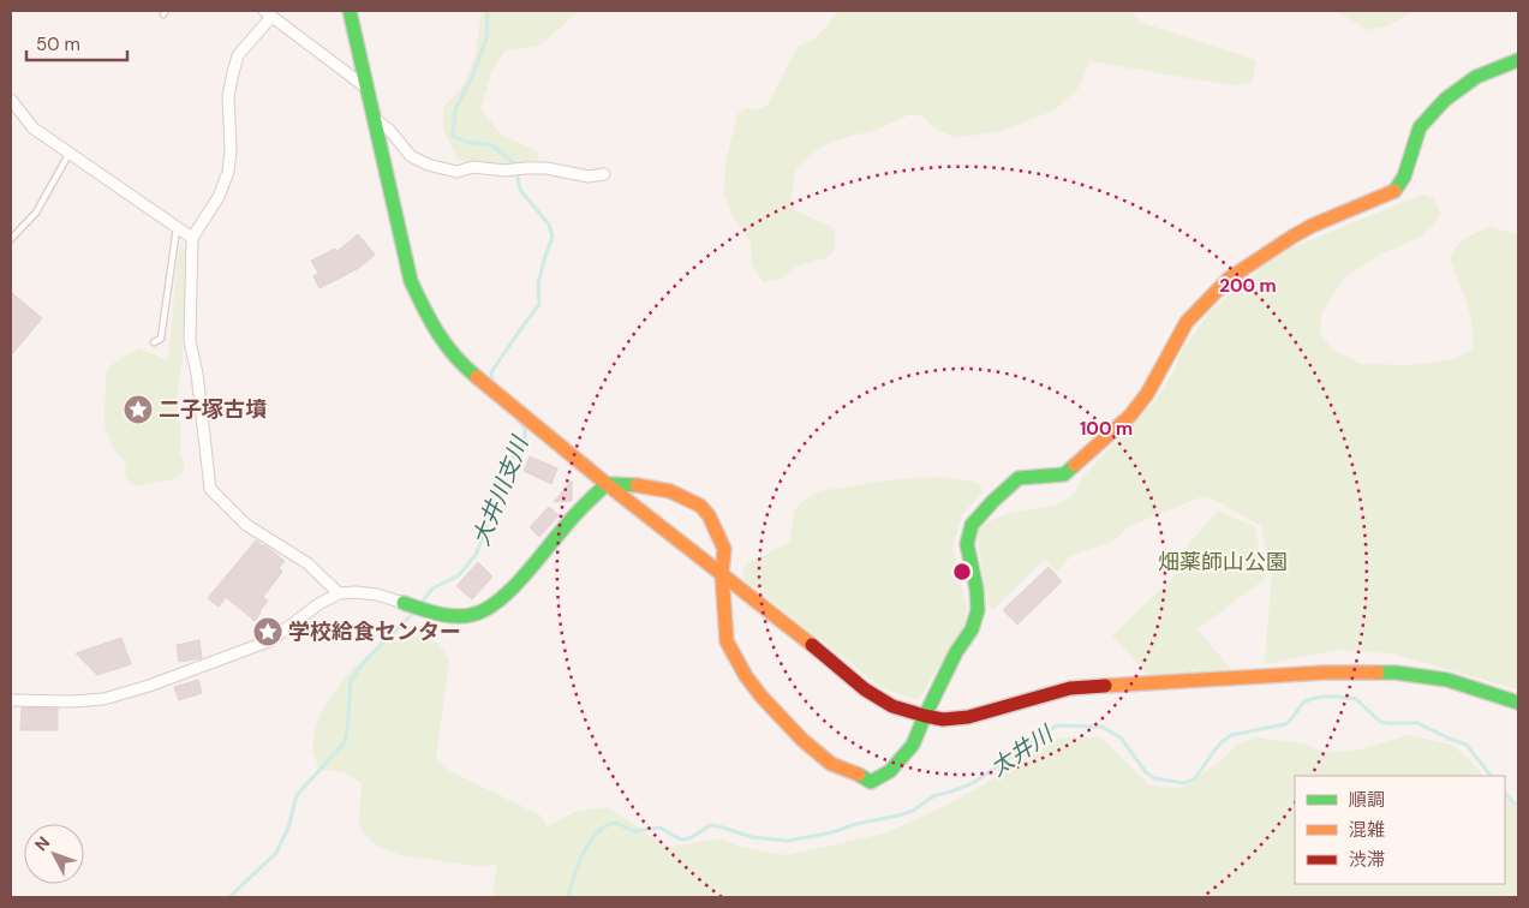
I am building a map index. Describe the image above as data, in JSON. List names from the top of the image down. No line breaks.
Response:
{"water":["大井川支川","太井川"],"parks":["畑薬師山公園"],"places":{"place":["二子塚古墳","学校給食センター"]},"legend":["順調","混雑","渋滞"],"scale_bar":"50 m","north":"top left","rings":["200 m","100 m"]}
